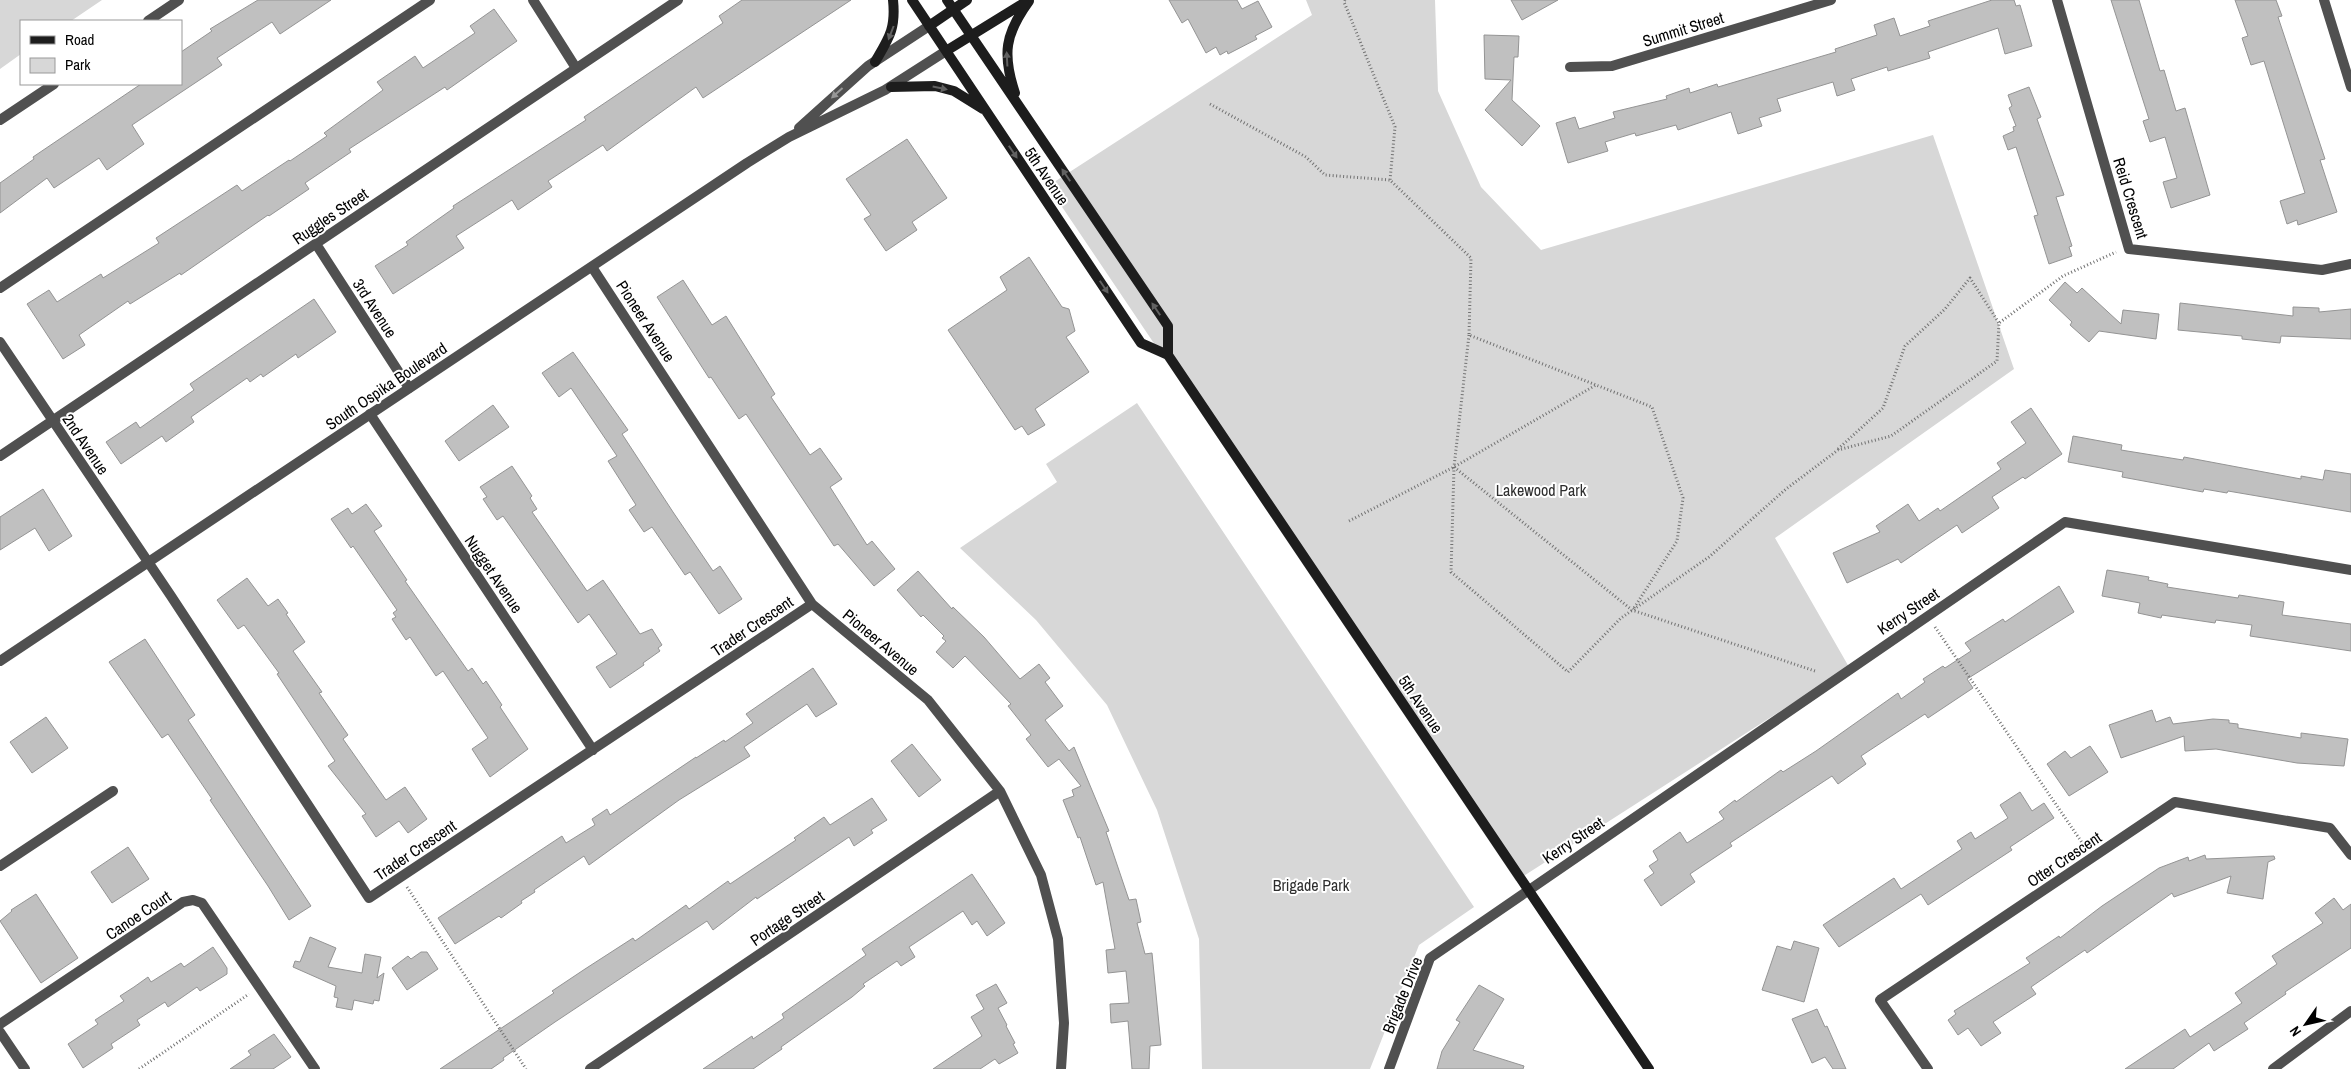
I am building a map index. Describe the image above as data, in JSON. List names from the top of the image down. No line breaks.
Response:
{"streets":{"main road":["5th Avenue","South Ospika Boulevard"],"street":["Summit Street","Reid Crescent","Ruggles Street","3rd Avenue","Pioneer Avenue","2nd Avenue","Nugget Avenue","Kerry Street","Trader Crescent","Otter Crescent","Canoe Court","Portage Street","Brigade Drive"]},"crossings":[["5th Avenue","South Ospika Boulevard"],["5th Avenue","Kerry Street"],["5th Avenue","Brigade Drive"],["Ruggles Street","3rd Avenue"],["Ruggles Street","2nd Avenue"],["3rd Avenue","South Ospika Boulevard"],["Pioneer Avenue","South Ospika Boulevard"],["Pioneer Avenue","Trader Crescent"],["Pioneer Avenue","Portage Street"],["South Ospika Boulevard","2nd Avenue"],["South Ospika Boulevard","Nugget Avenue"],["South Ospika Boulevard","Trader Crescent"],["2nd Avenue","Trader Crescent"],["Nugget Avenue","Trader Crescent"],["Kerry Street","Brigade Drive"]],"parks":["Lakewood Park","Brigade Park"],"legend":["Road","Park"],"north":"bottom left"}
